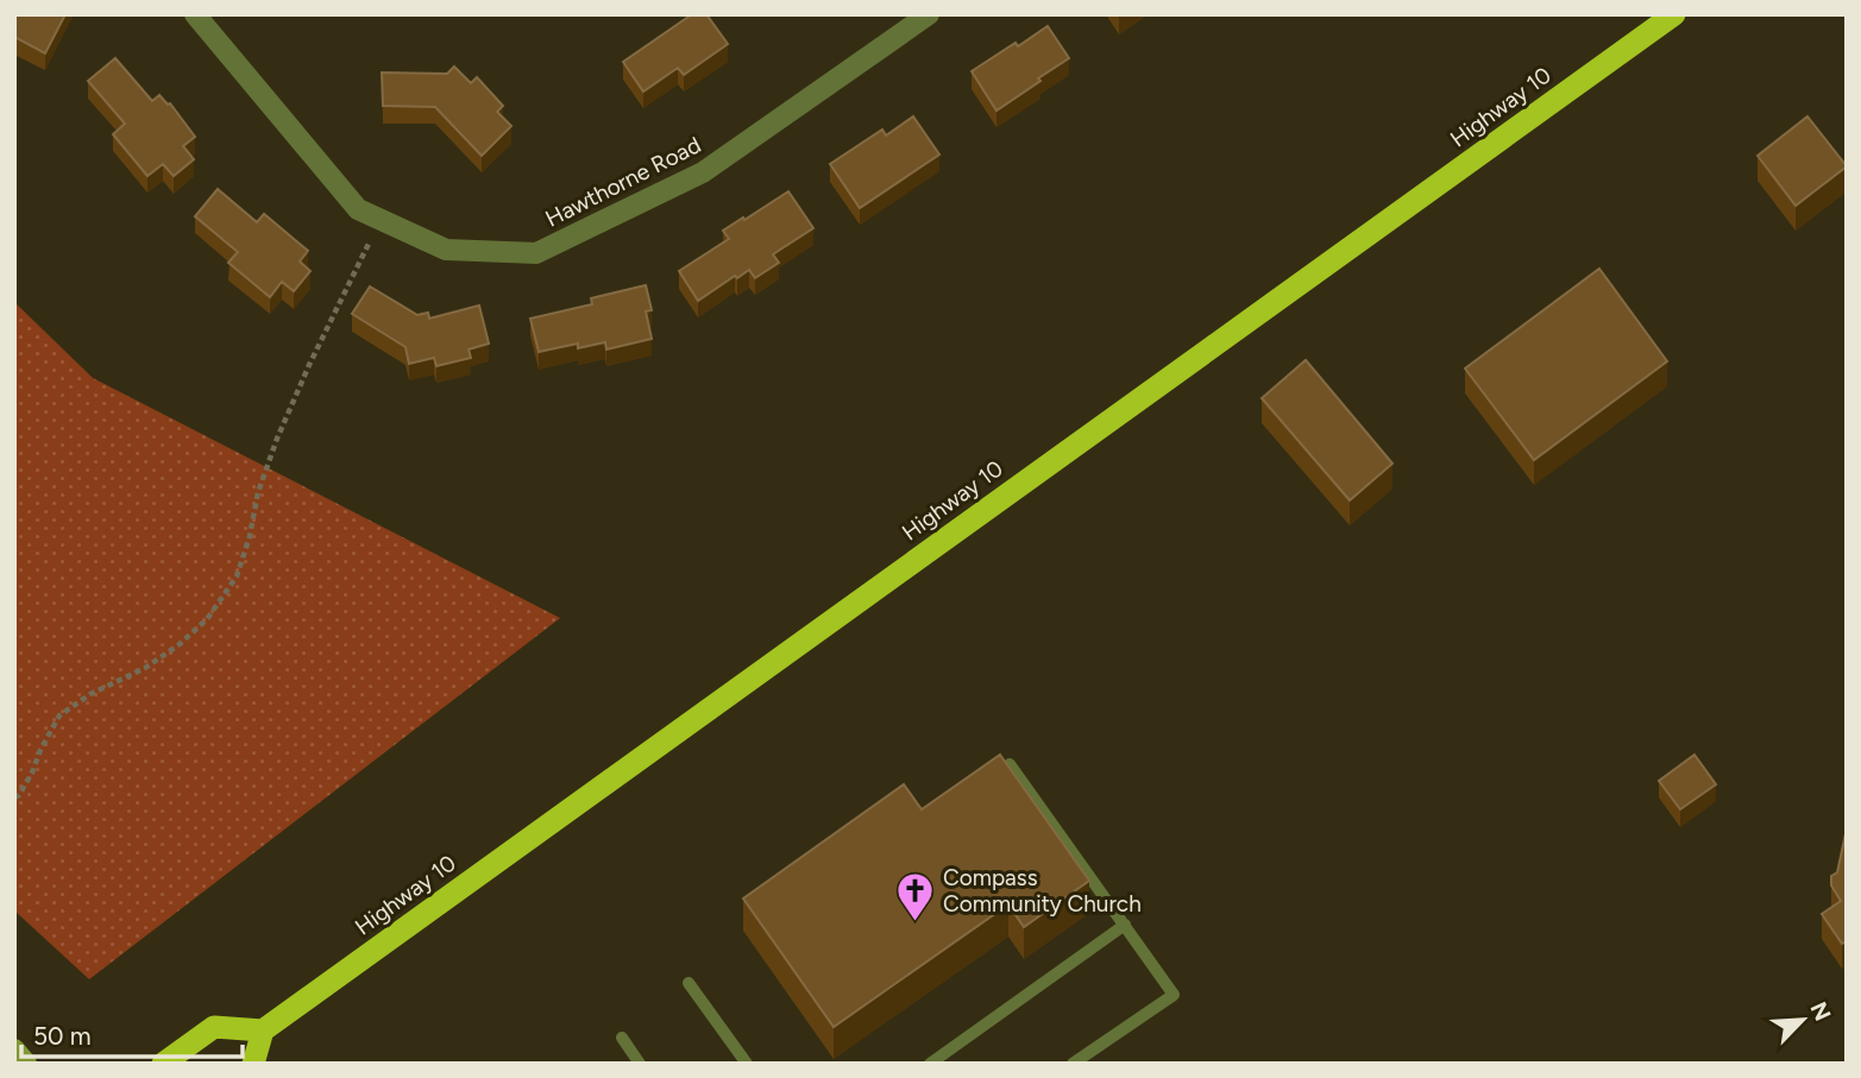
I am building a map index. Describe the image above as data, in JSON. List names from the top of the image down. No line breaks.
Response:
{"streets":{"highway":["Highway 10"],"street":["Hawthorne Road"]},"places":{"church":["Compass Community Church"]},"scale_bar":"50 m","north":"top right"}
